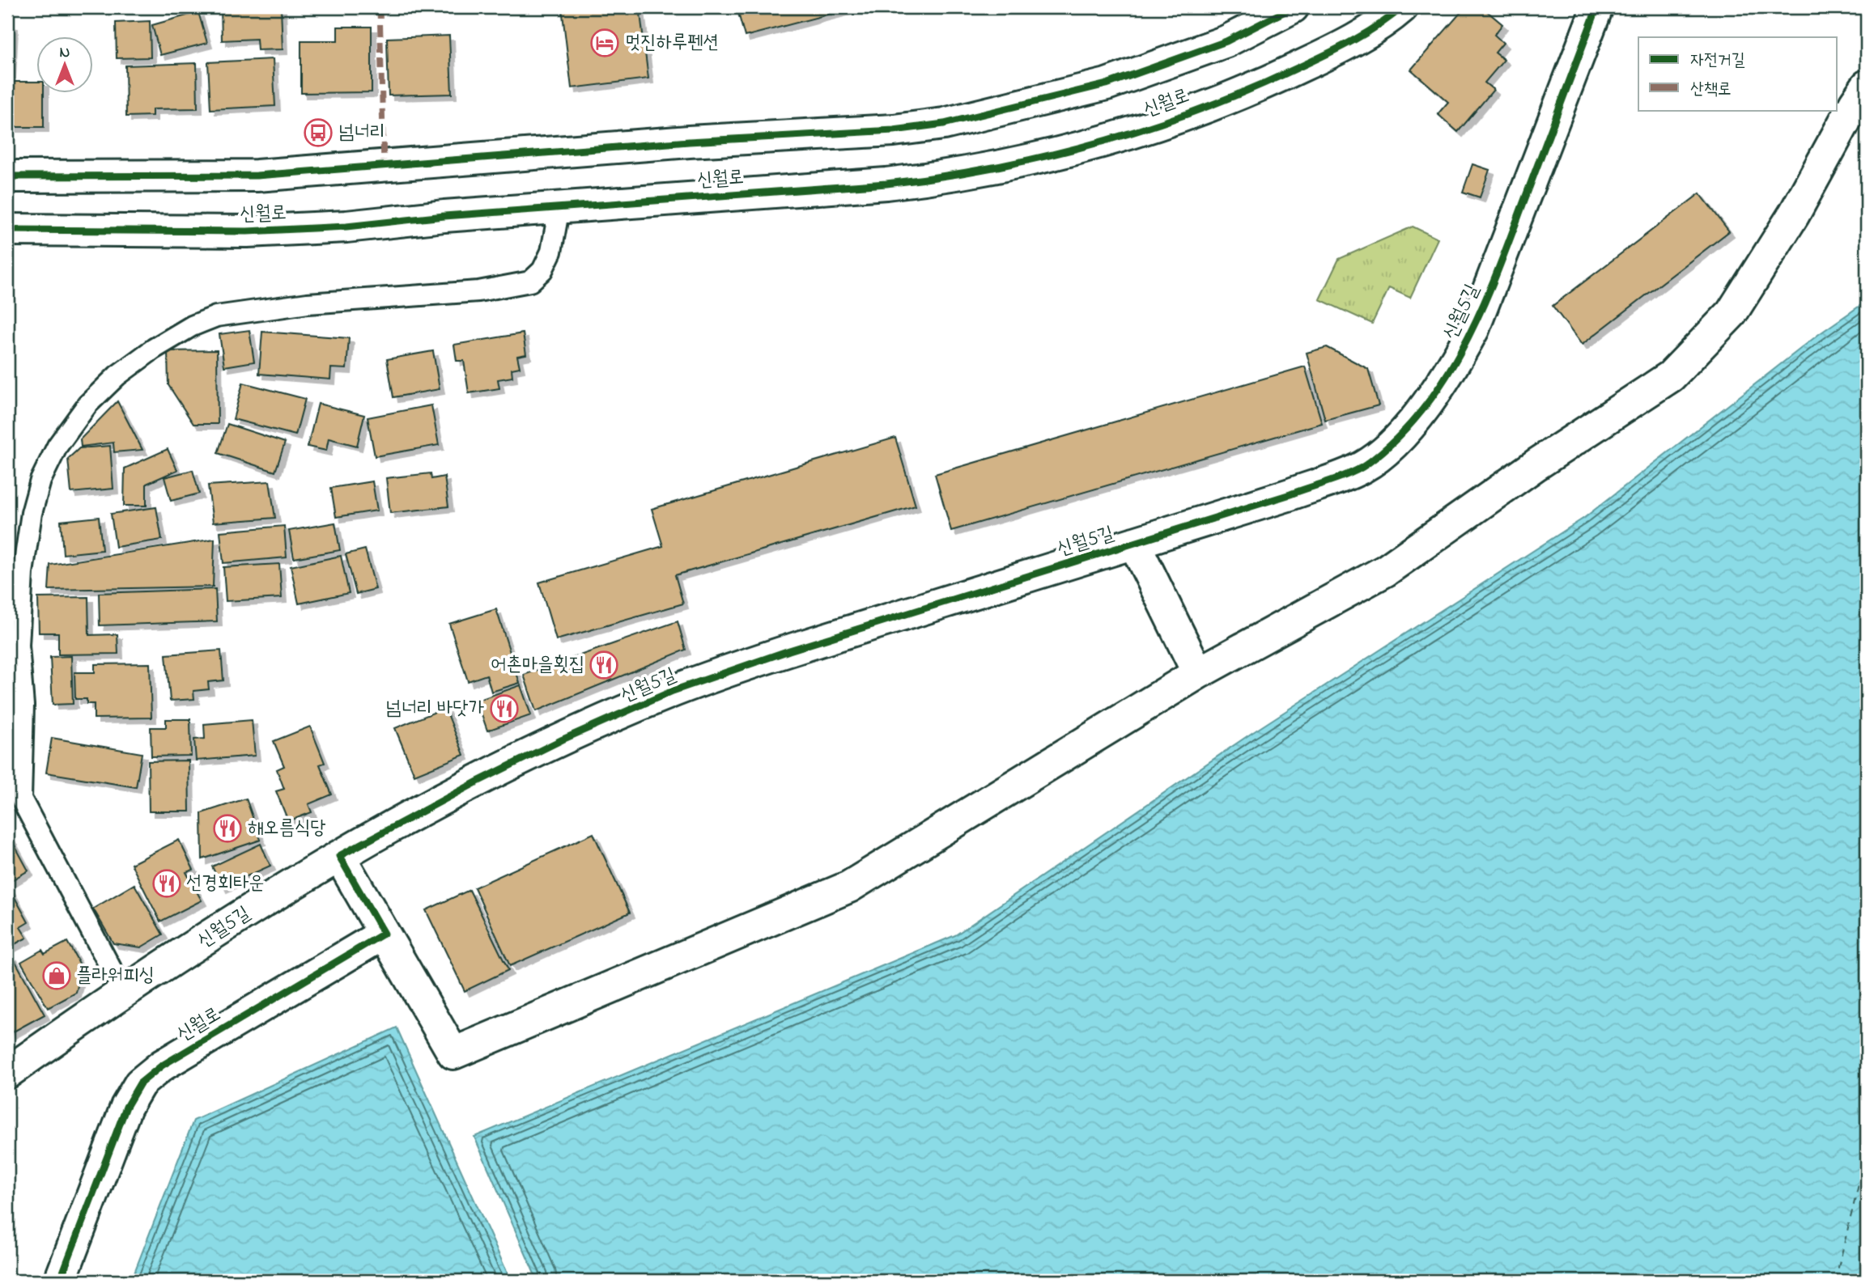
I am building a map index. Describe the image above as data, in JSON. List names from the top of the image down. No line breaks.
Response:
{"streets":{"street":["신월로","신월5길"]},"places":{"hotel":["멋진하루펜션"],"bus stop":["넘너리"],"restaurant":["어촌마을횟집","넘너리 바닷가","해오름식당","선경회타운"],"shop":["플라워피싱"]},"legend":["자전거길","산책로"],"north":"top"}
